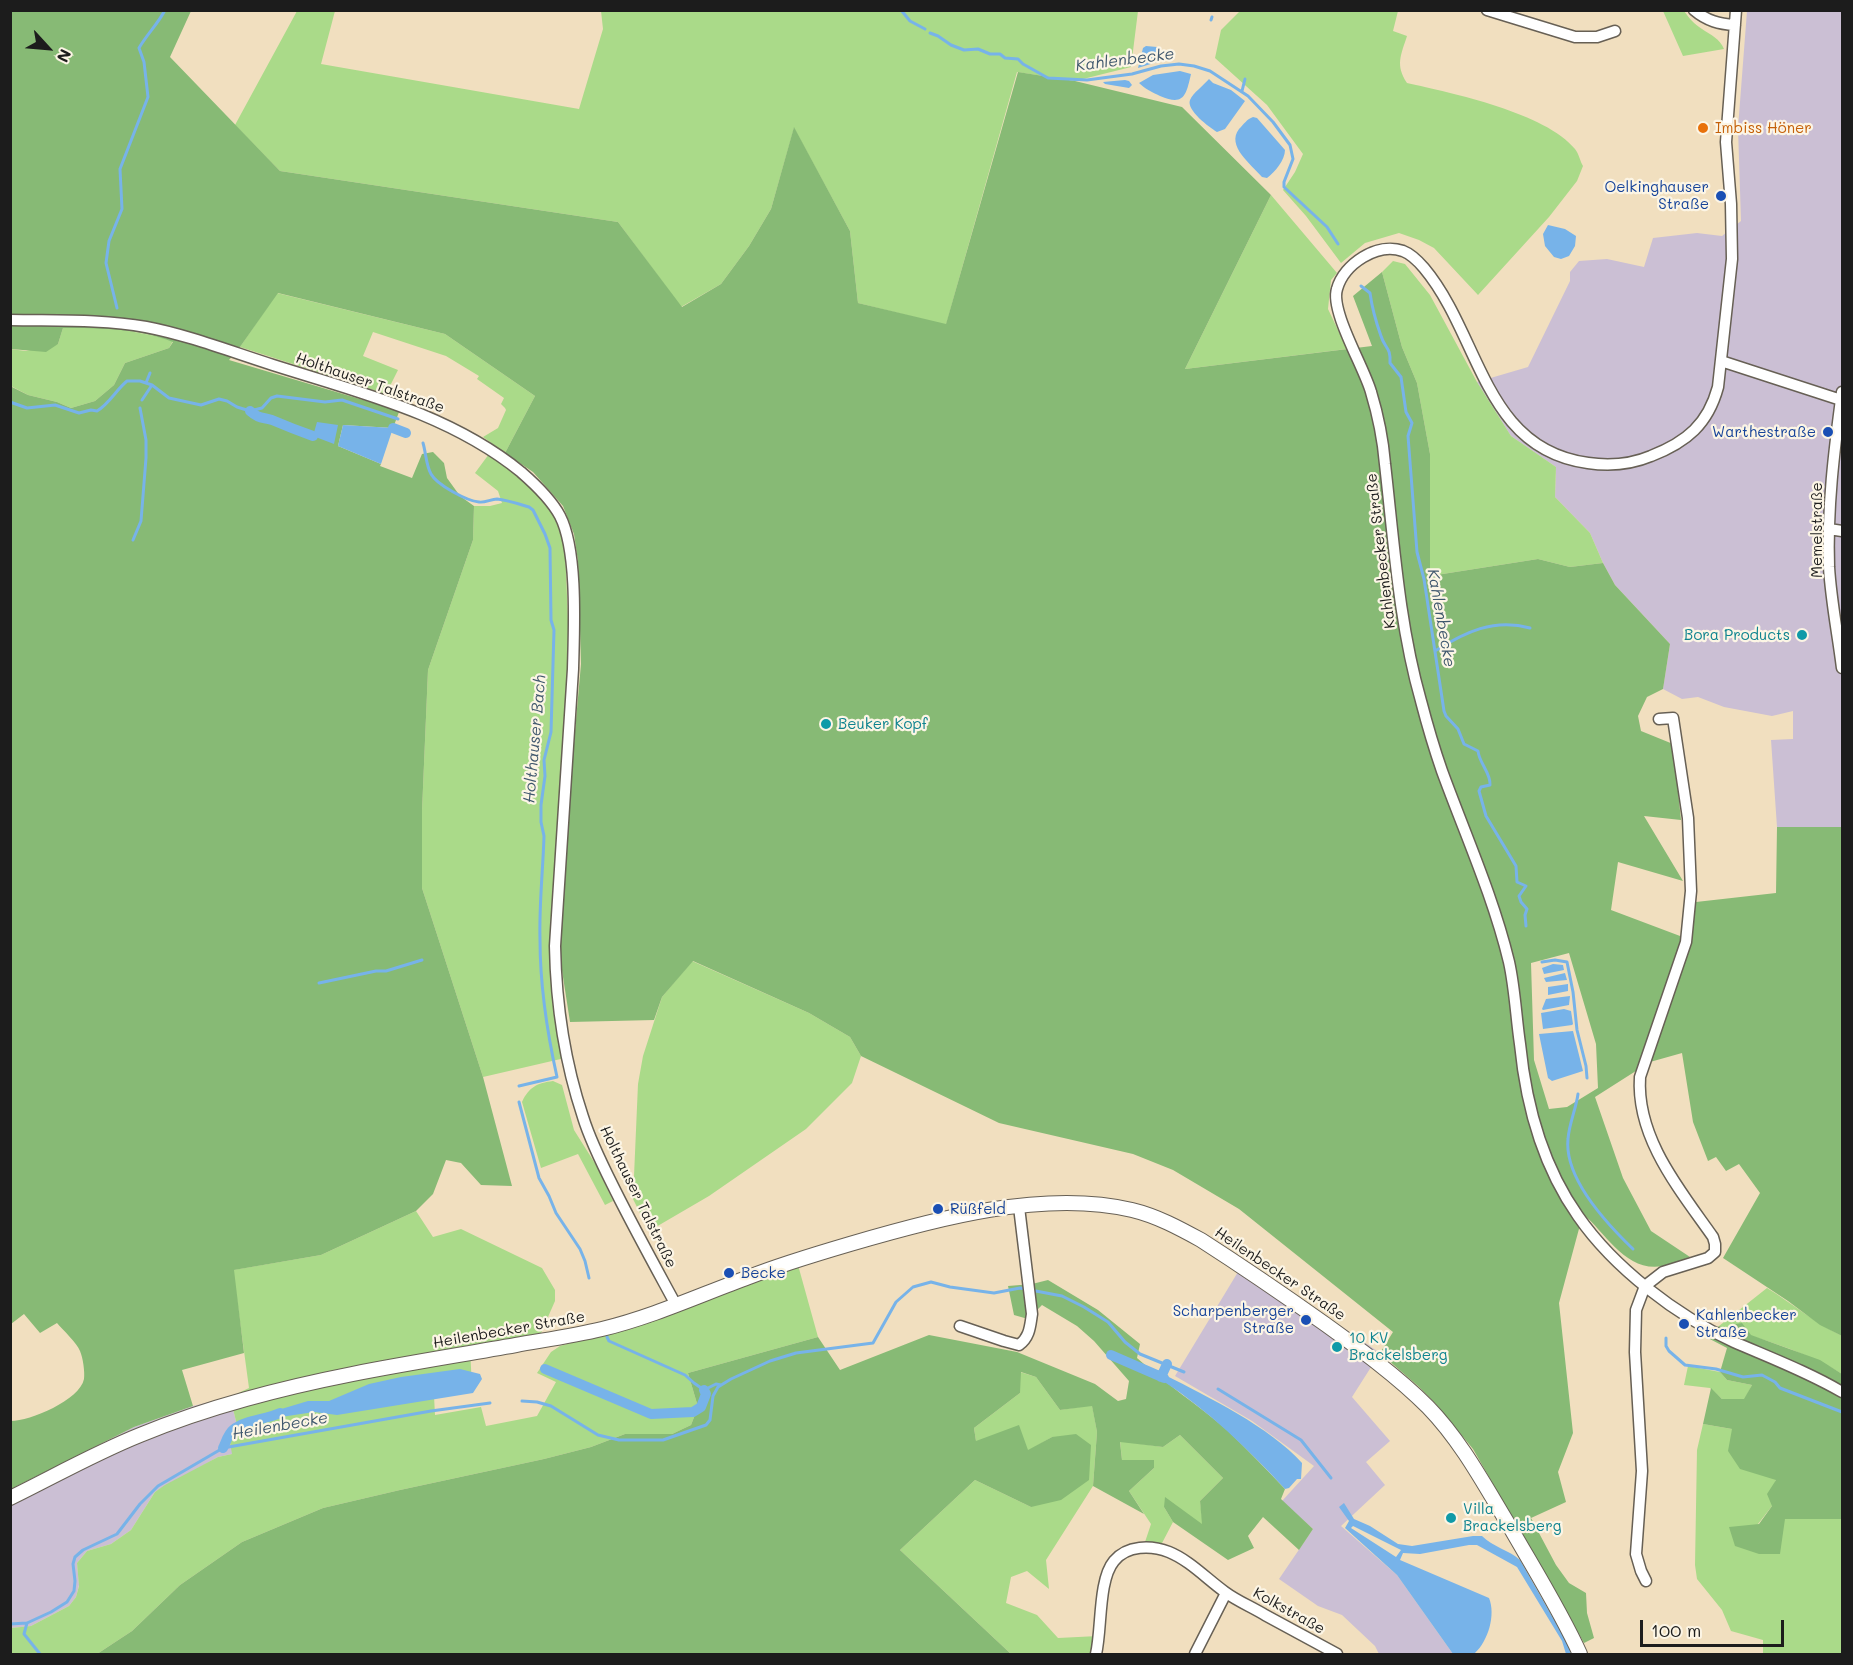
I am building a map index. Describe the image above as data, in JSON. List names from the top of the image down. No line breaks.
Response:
{"streets":{"main road":["Heilenbecker Straße"],"street":["Holthauser Talstraße","Memelstraße","Kahlenbecker Straße","Kolkstraße"]},"crossings":[["Holthauser Talstraße","Heilenbecker Straße"]],"water":["Kahlenbecke","Holthauser Bach","Heilenbecke"],"places":["Imbiss Höner","Oelkinghauser Straße","Warthestraße","Bora Products","Beuker Kopf","Rüßfeld","Becke","Scharpenberger Straße","Kahlenbecker Straße","10 KV Brackelsberg","Villa Brackelsberg"],"scale_bar":"100 m","north":"bottom right"}
